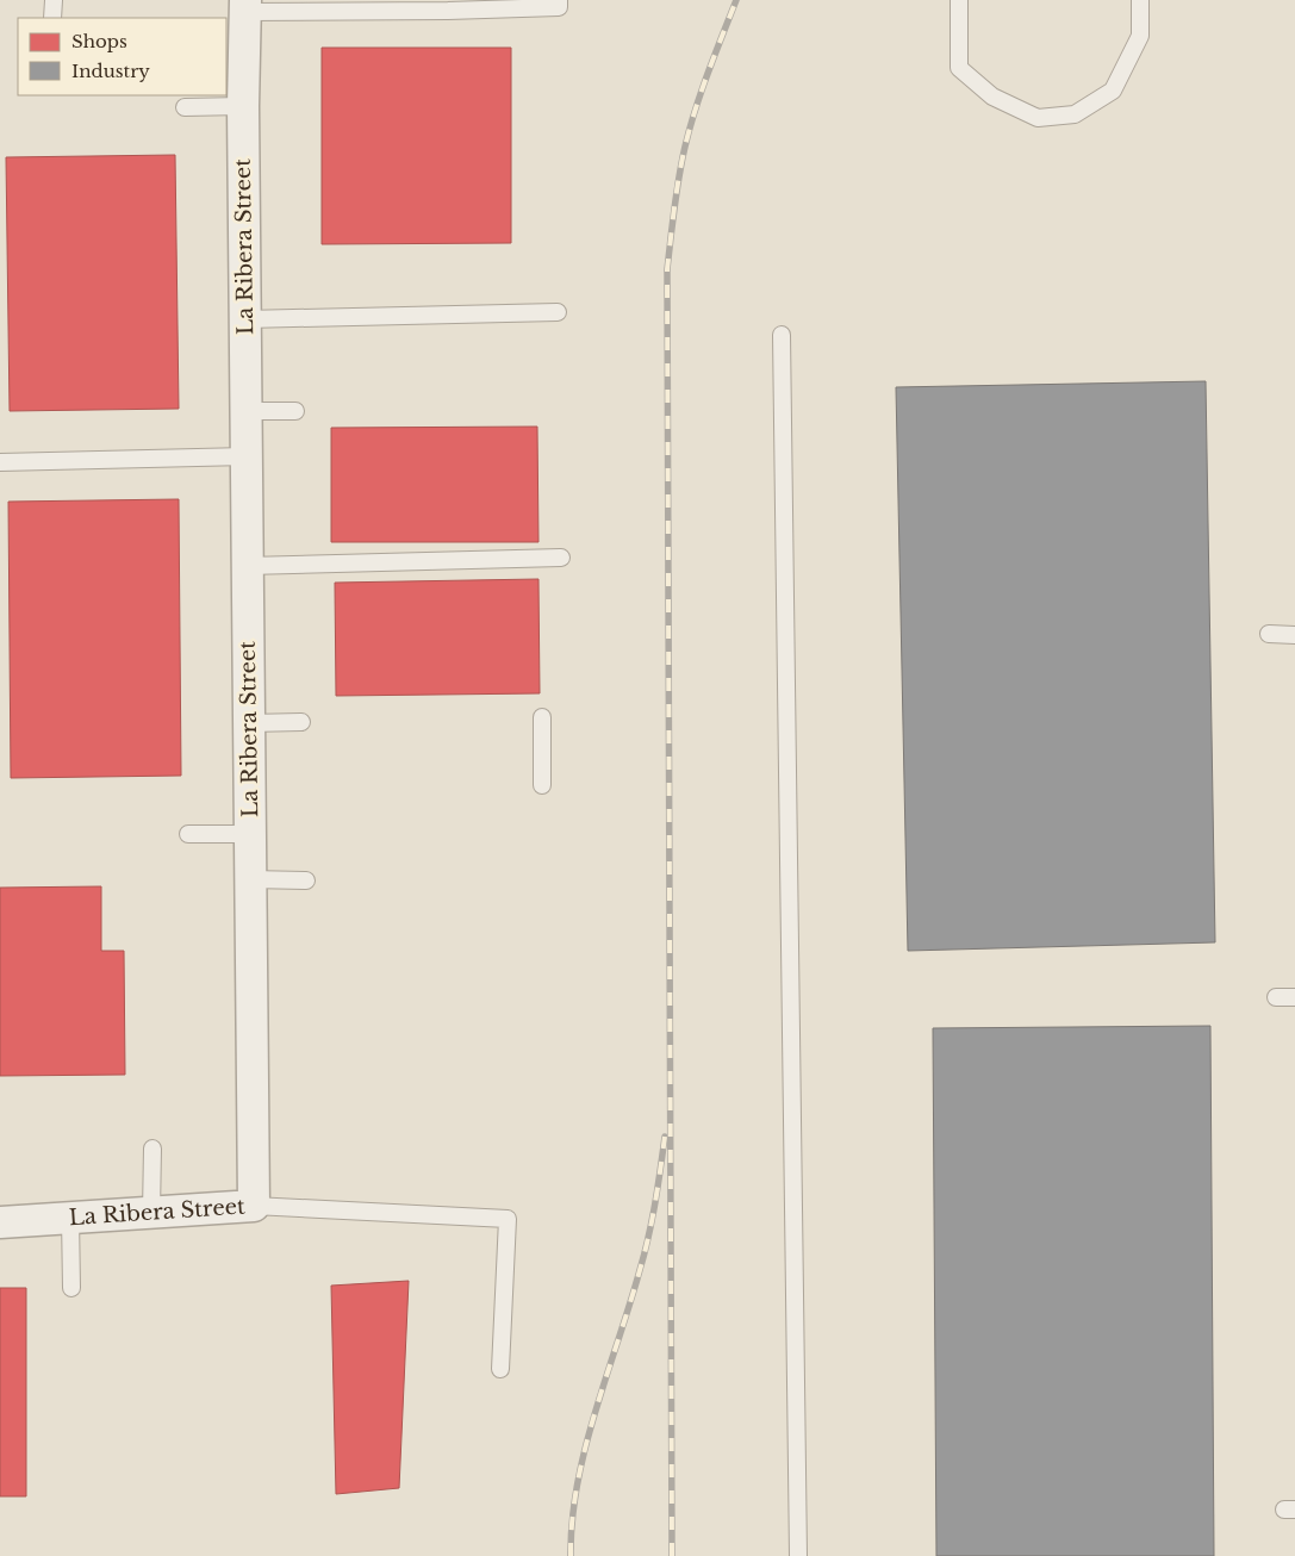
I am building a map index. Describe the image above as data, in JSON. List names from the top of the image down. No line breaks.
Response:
{"streets":{"street":["La Ribera Street"]},"legend":["Shops","Industry"]}
